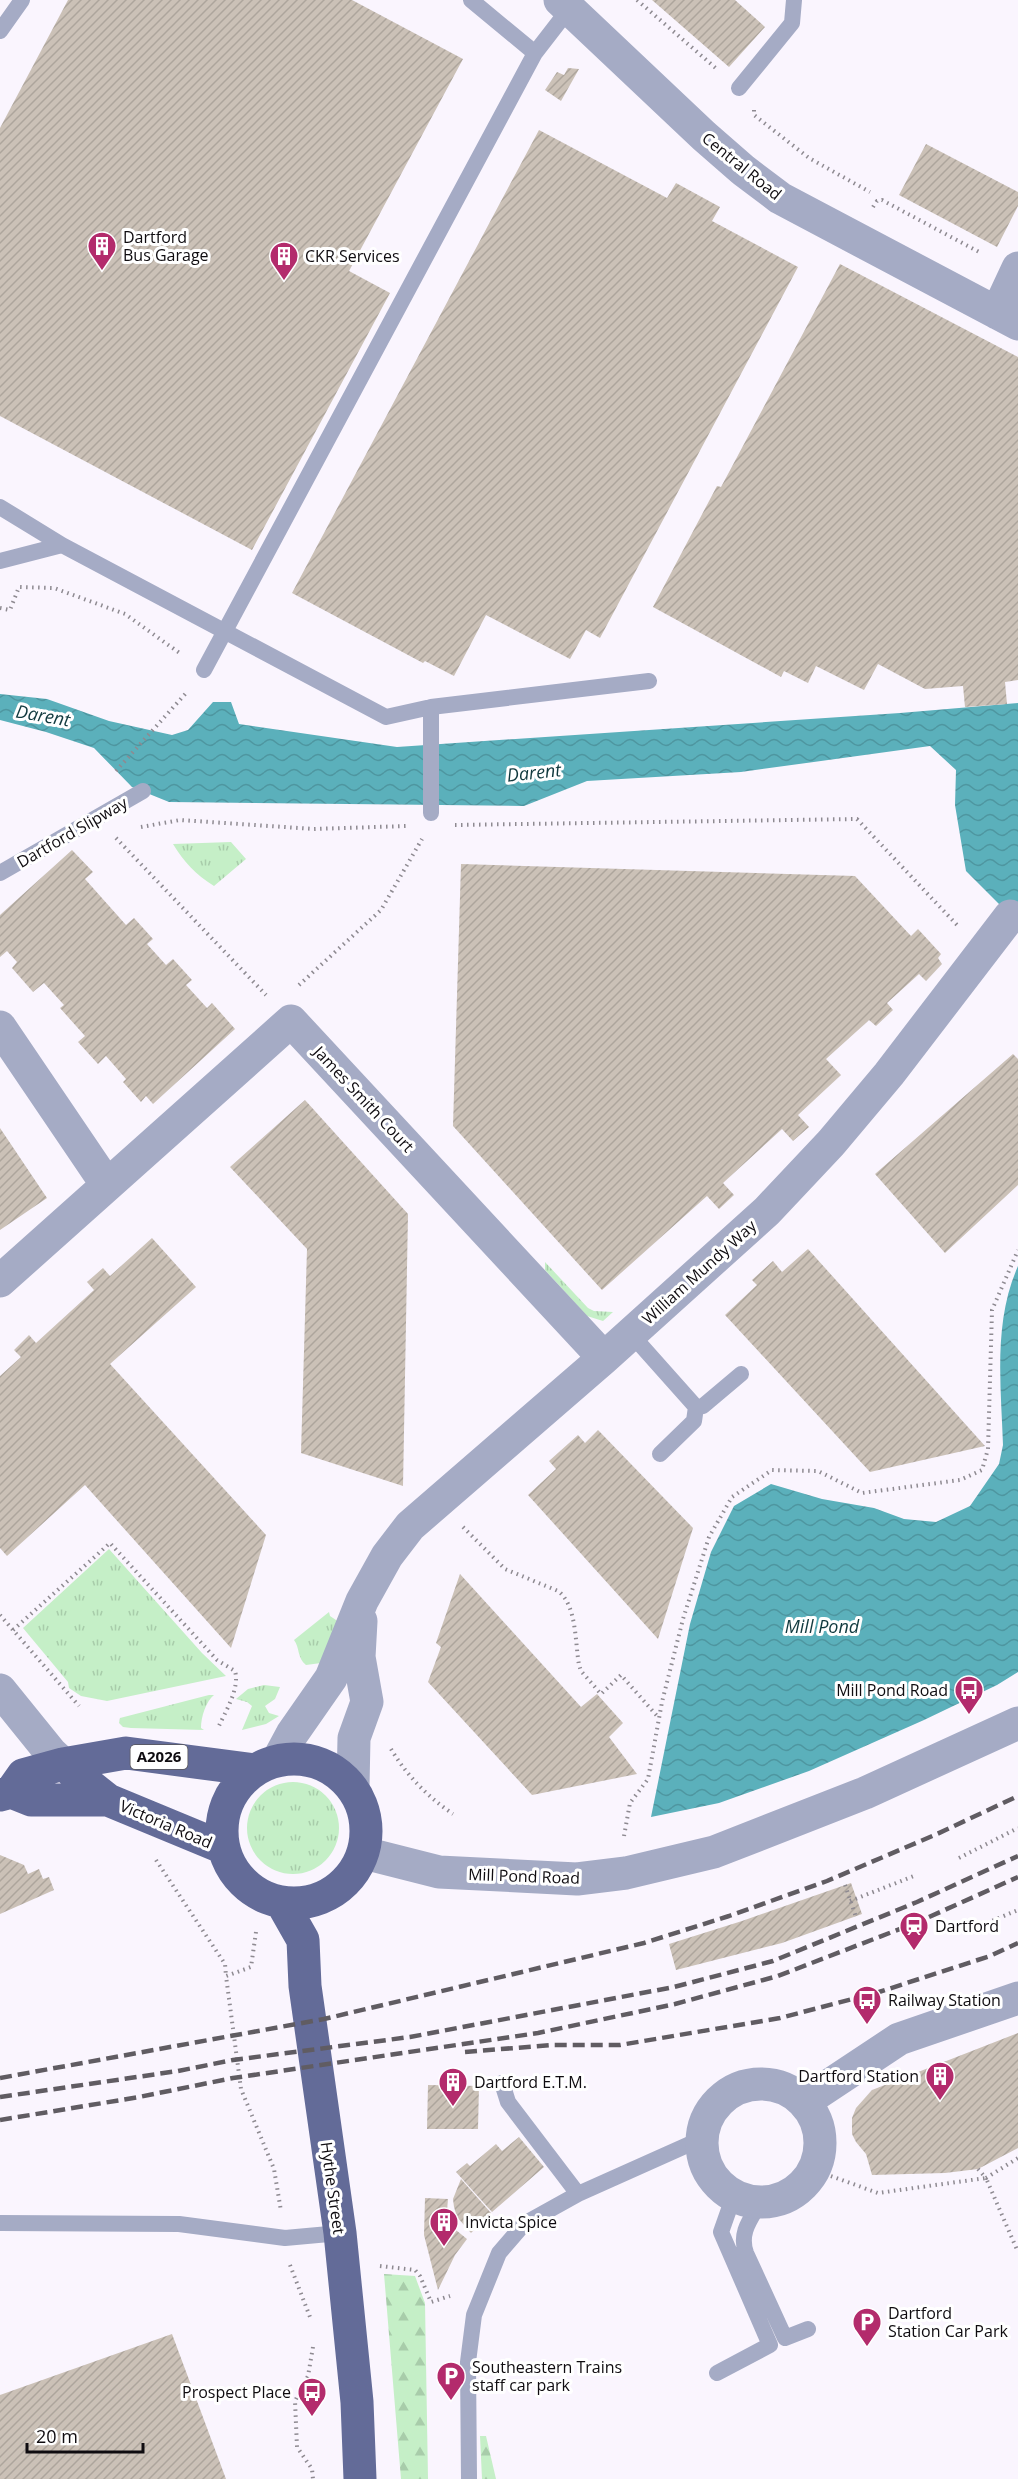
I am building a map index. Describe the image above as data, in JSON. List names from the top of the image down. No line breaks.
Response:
{"streets":{"main road":["A2026","Victoria Road","Hythe Street"],"street":["Central Road","James Smith Court","William Mundy Way","Mill Pond Road"],"lane":["Dartford Slipway"]},"crossings":[["James Smith Court","William Mundy Way"],["William Mundy Way","Victoria Road"],["William Mundy Way","Mill Pond Road"],["William Mundy Way","Hythe Street"],["Victoria Road","Mill Pond Road"],["Victoria Road","Hythe Street"],["Mill Pond Road","Hythe Street"]],"water":["Darent","Mill Pond"],"places":{"building":["Dartford Bus Garage","CKR Services","Dartford Station","Dartford E.T.M.","Invicta Spice"],"bus stop":["Mill Pond Road","Railway Station","Prospect Place"],"station":["Dartford"],"parking":["Dartford Station Car Park","Southeastern Trains staff car park"]},"scale_bar":"20 m"}
